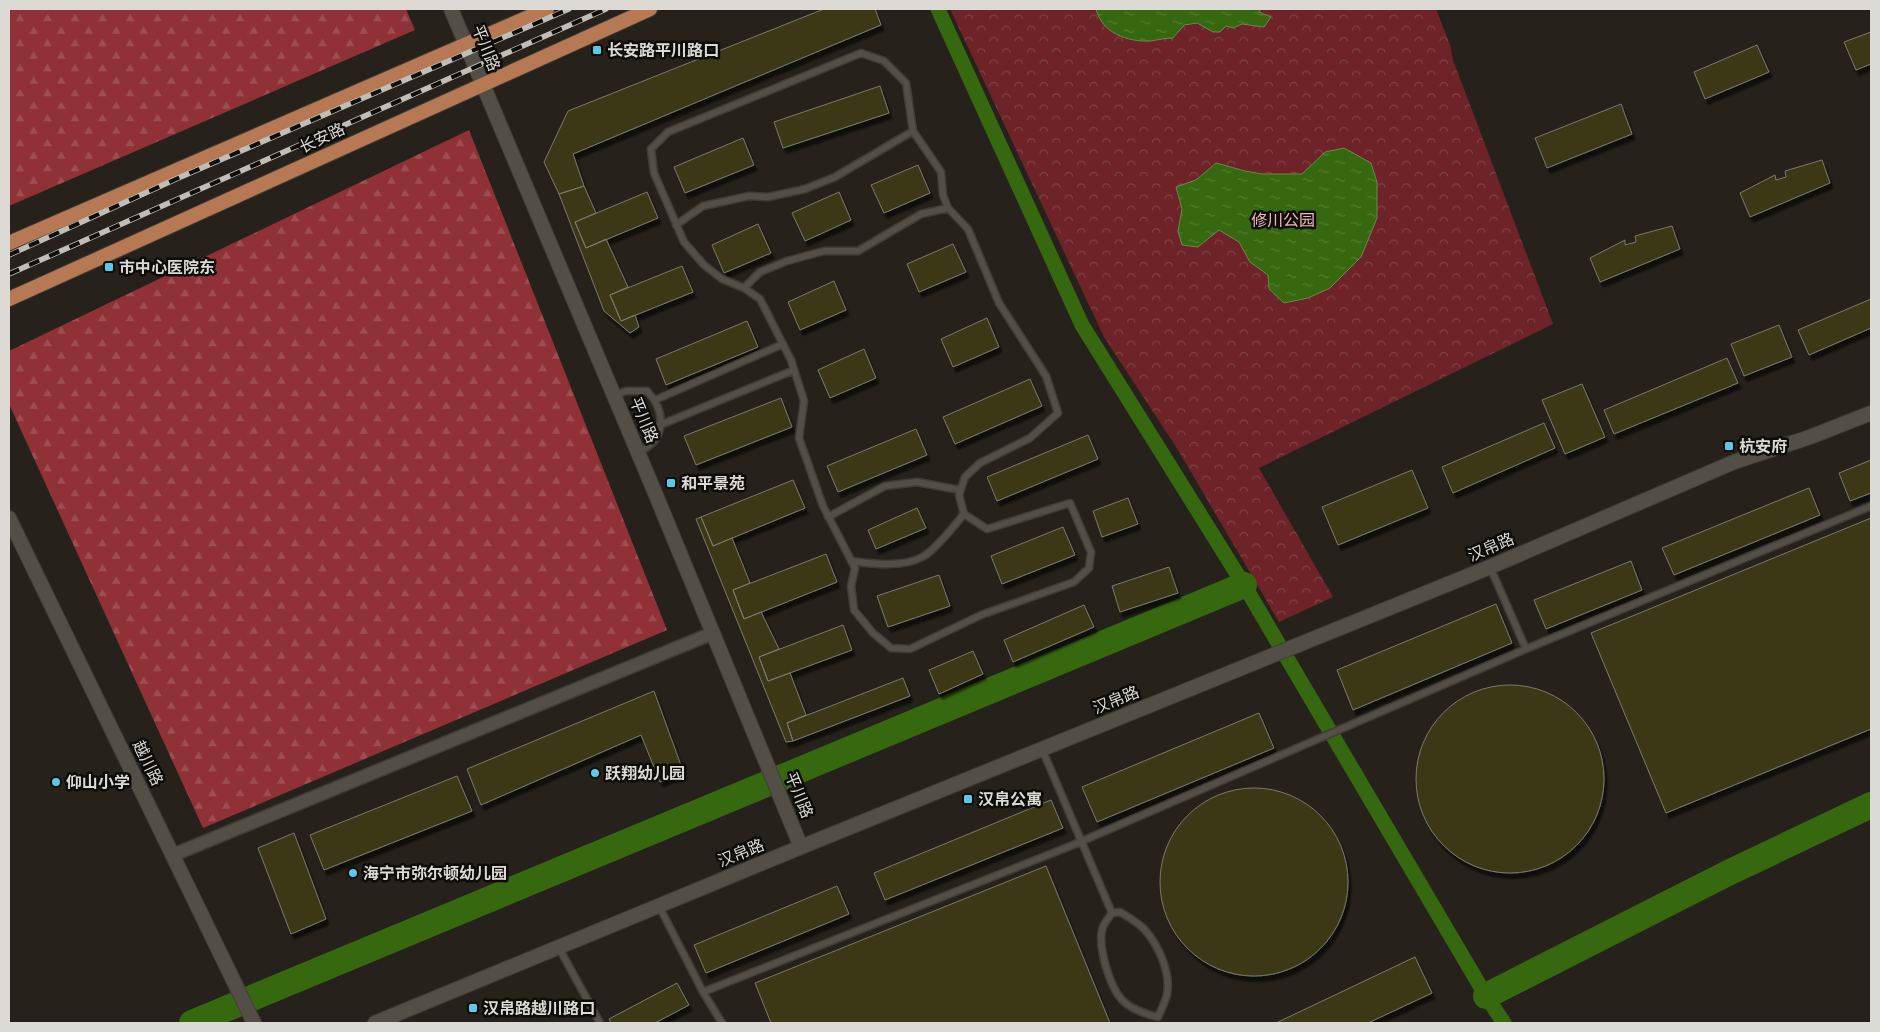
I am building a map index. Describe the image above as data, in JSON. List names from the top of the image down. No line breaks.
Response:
{"streets":{"main road":["长安路"],"street":["平川路","汉帛路","越川路"]},"crossings":[["平川路","长安路"],["平川路","汉帛路"]],"parks":["修川公园"],"places":{"transit":["长安路平川路口","市中心医院东","杭安府","和平景苑","汉帛公寓","汉帛路越川路口"],"other":["跃翔幼儿园","仰山小学","海宁市弥尔顿幼儿园"]}}
